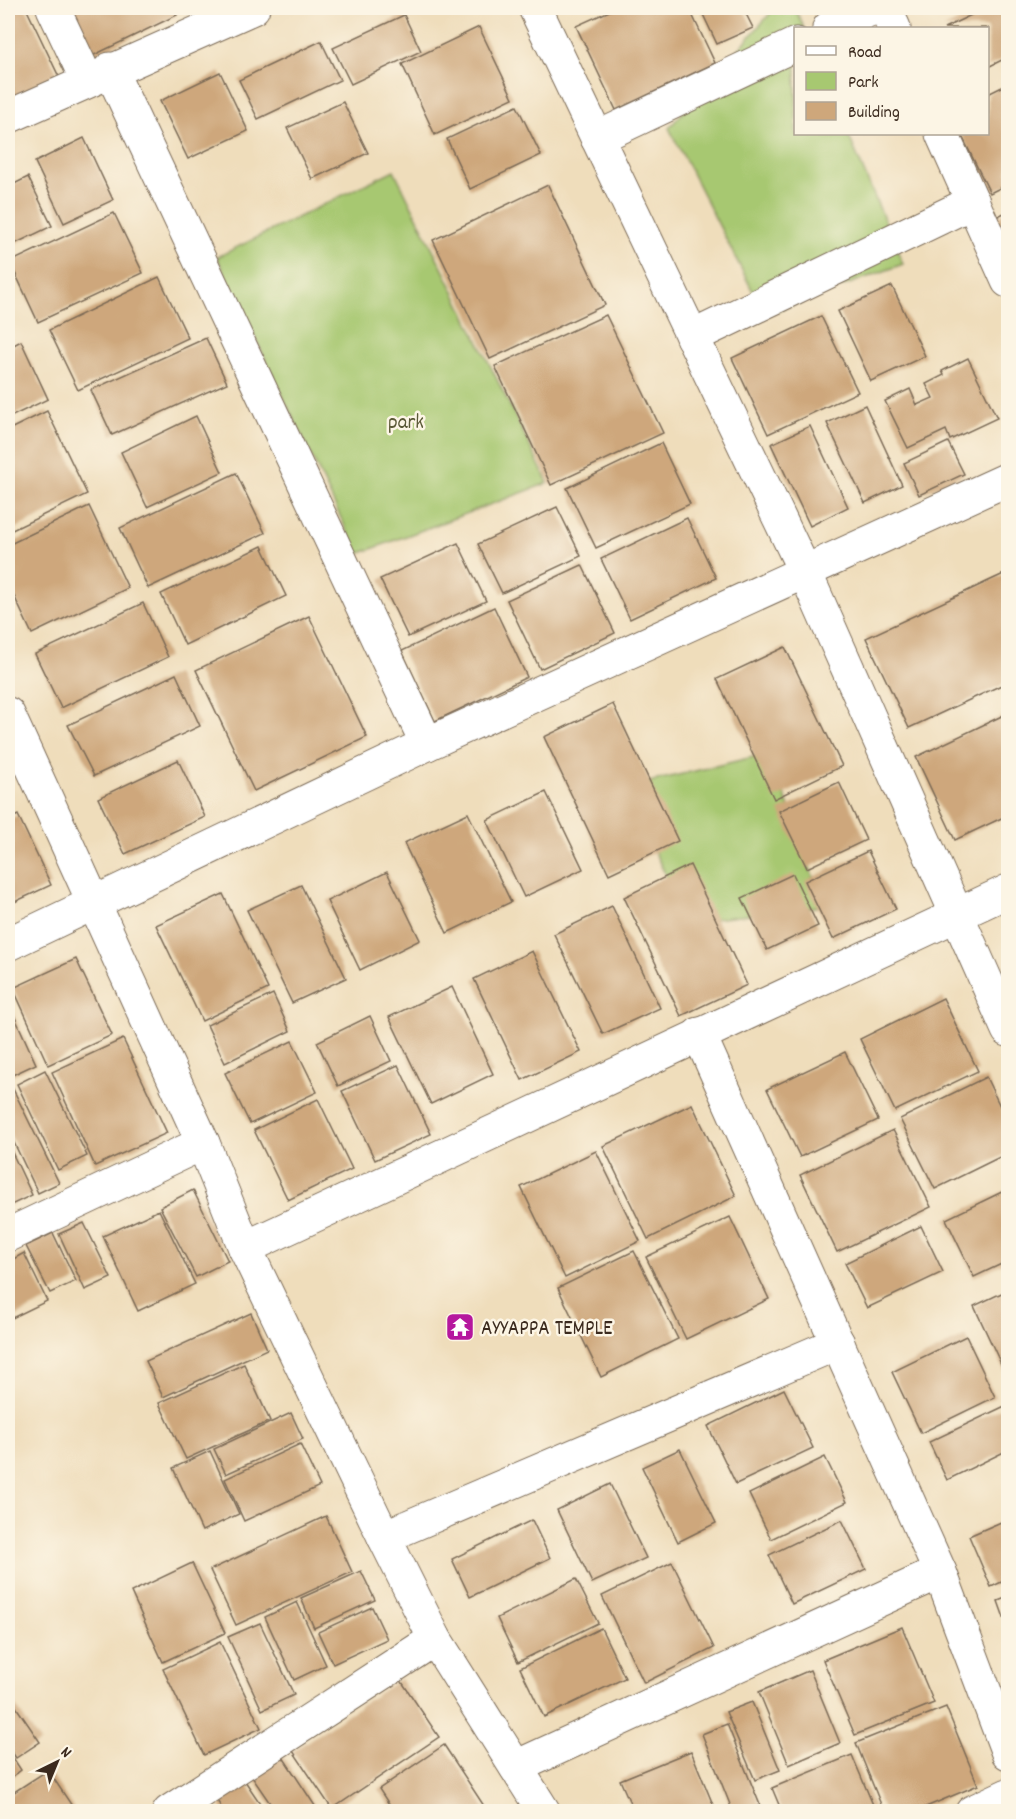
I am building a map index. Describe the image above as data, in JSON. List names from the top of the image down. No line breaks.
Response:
{"parks":["park"],"places":{"temple":["AYYAPPA TEMPLE"]},"legend":["Road","Park","Building"],"north":"top right"}
